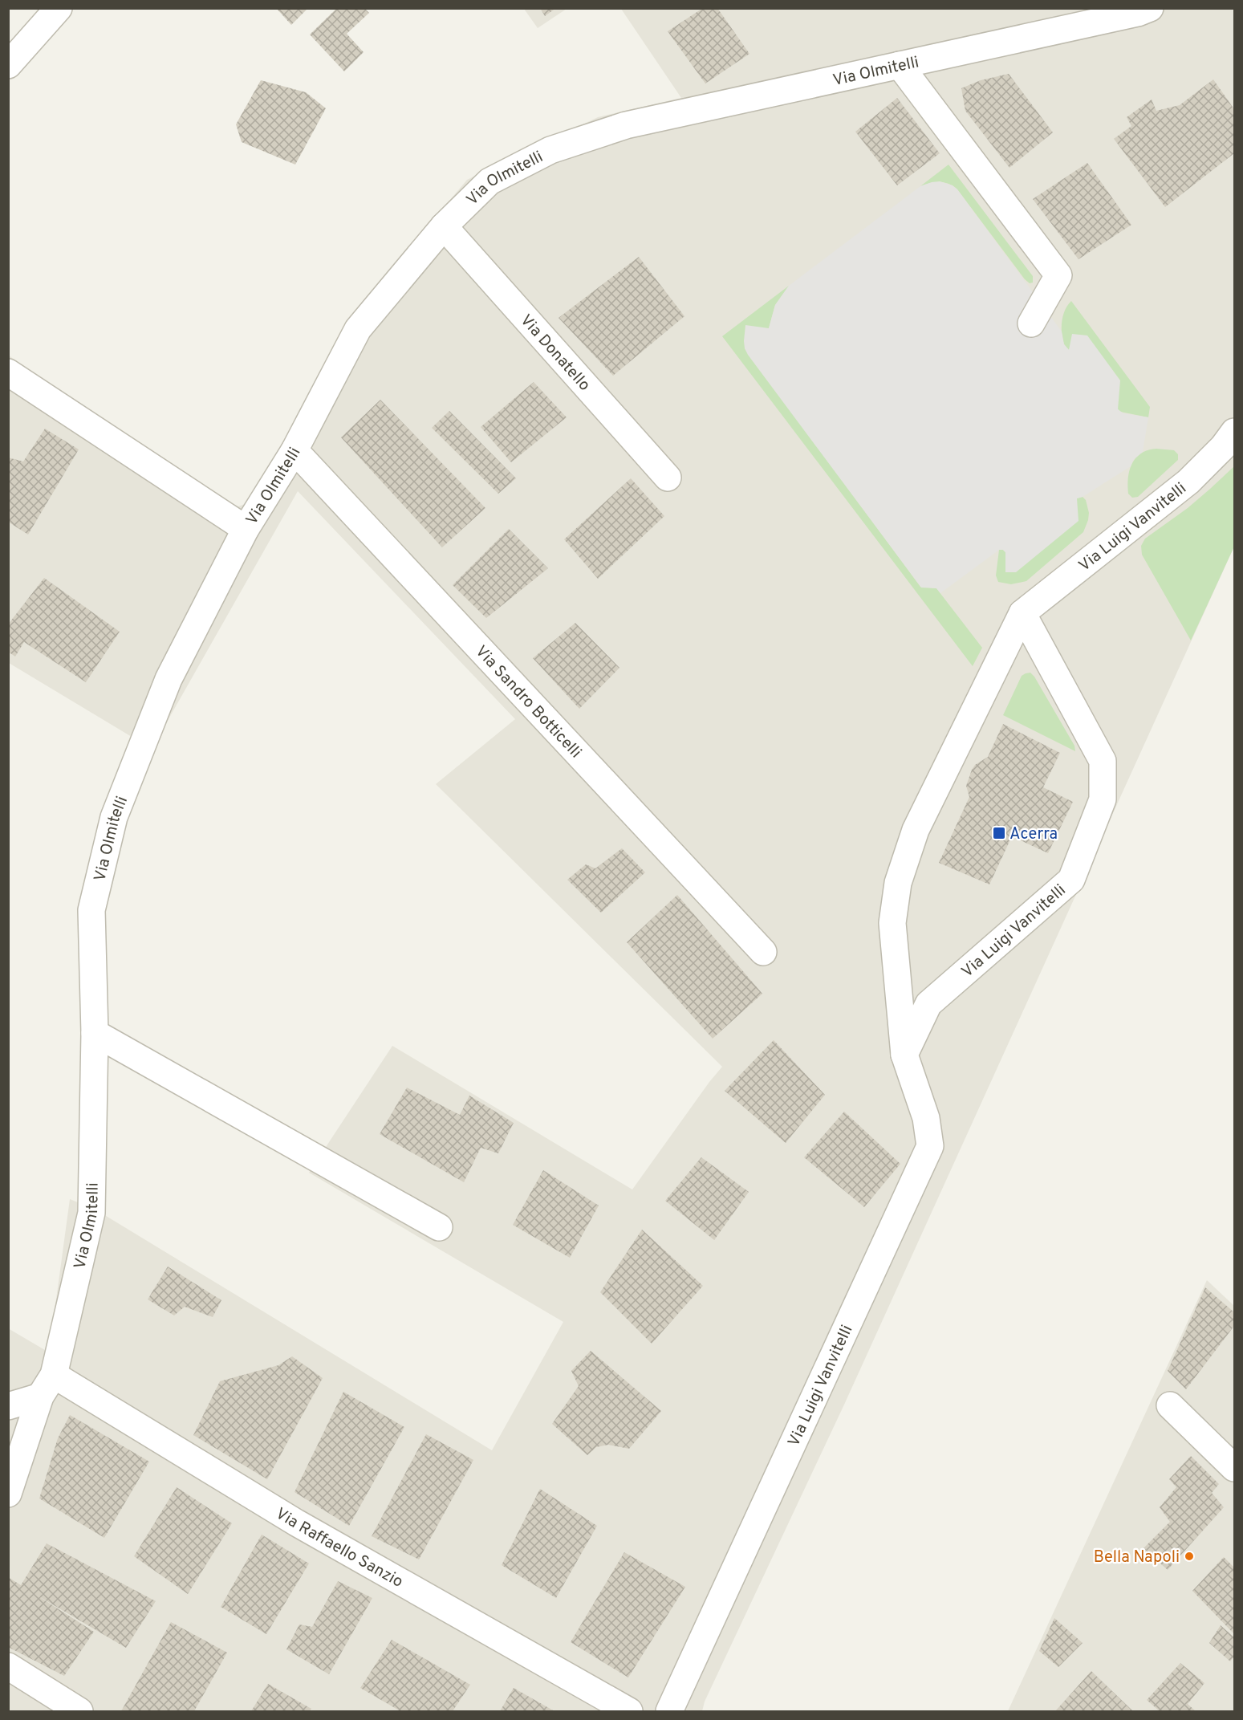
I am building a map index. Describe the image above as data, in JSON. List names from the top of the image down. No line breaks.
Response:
{"streets":{"street":["Via Olmitelli","Via Donatello","Via Luigi Vanvitelli","Via Sandro Botticelli","Via Raffaello Sanzio"]},"crossings":[["Via Olmitelli","Via Donatello"],["Via Olmitelli","Via Sandro Botticelli"],["Via Olmitelli","Via Raffaello Sanzio"]],"places":{"transit":["Acerra"],"other":["Bella Napoli"]}}
